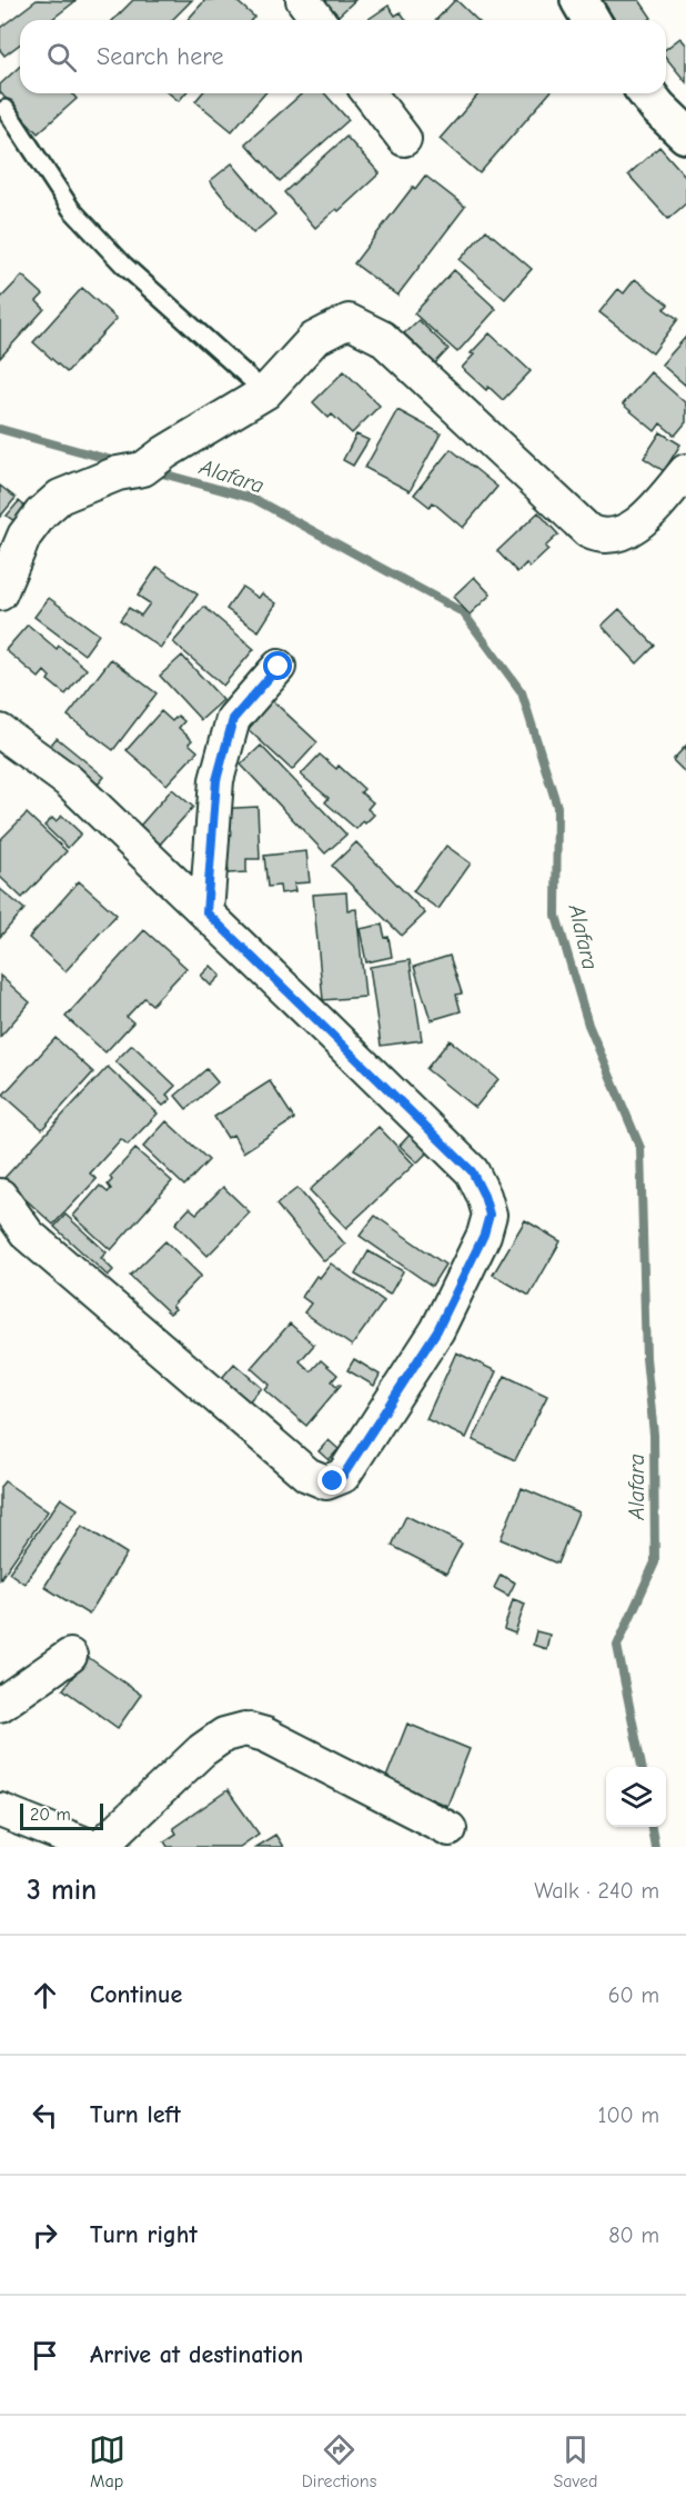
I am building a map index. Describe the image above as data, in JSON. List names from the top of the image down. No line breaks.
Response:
{"water":["Alafara"],"scale_bar":"20 m","page":{"search":"Search here","scale":"20 m","heading":["3 min","Walk · 240 m"],"list":[["Continue","60 m"],["Turn left","100 m"],["Turn right","80 m"],"Arrive at destination"],"nav":["Map","Directions","Saved"]}}
